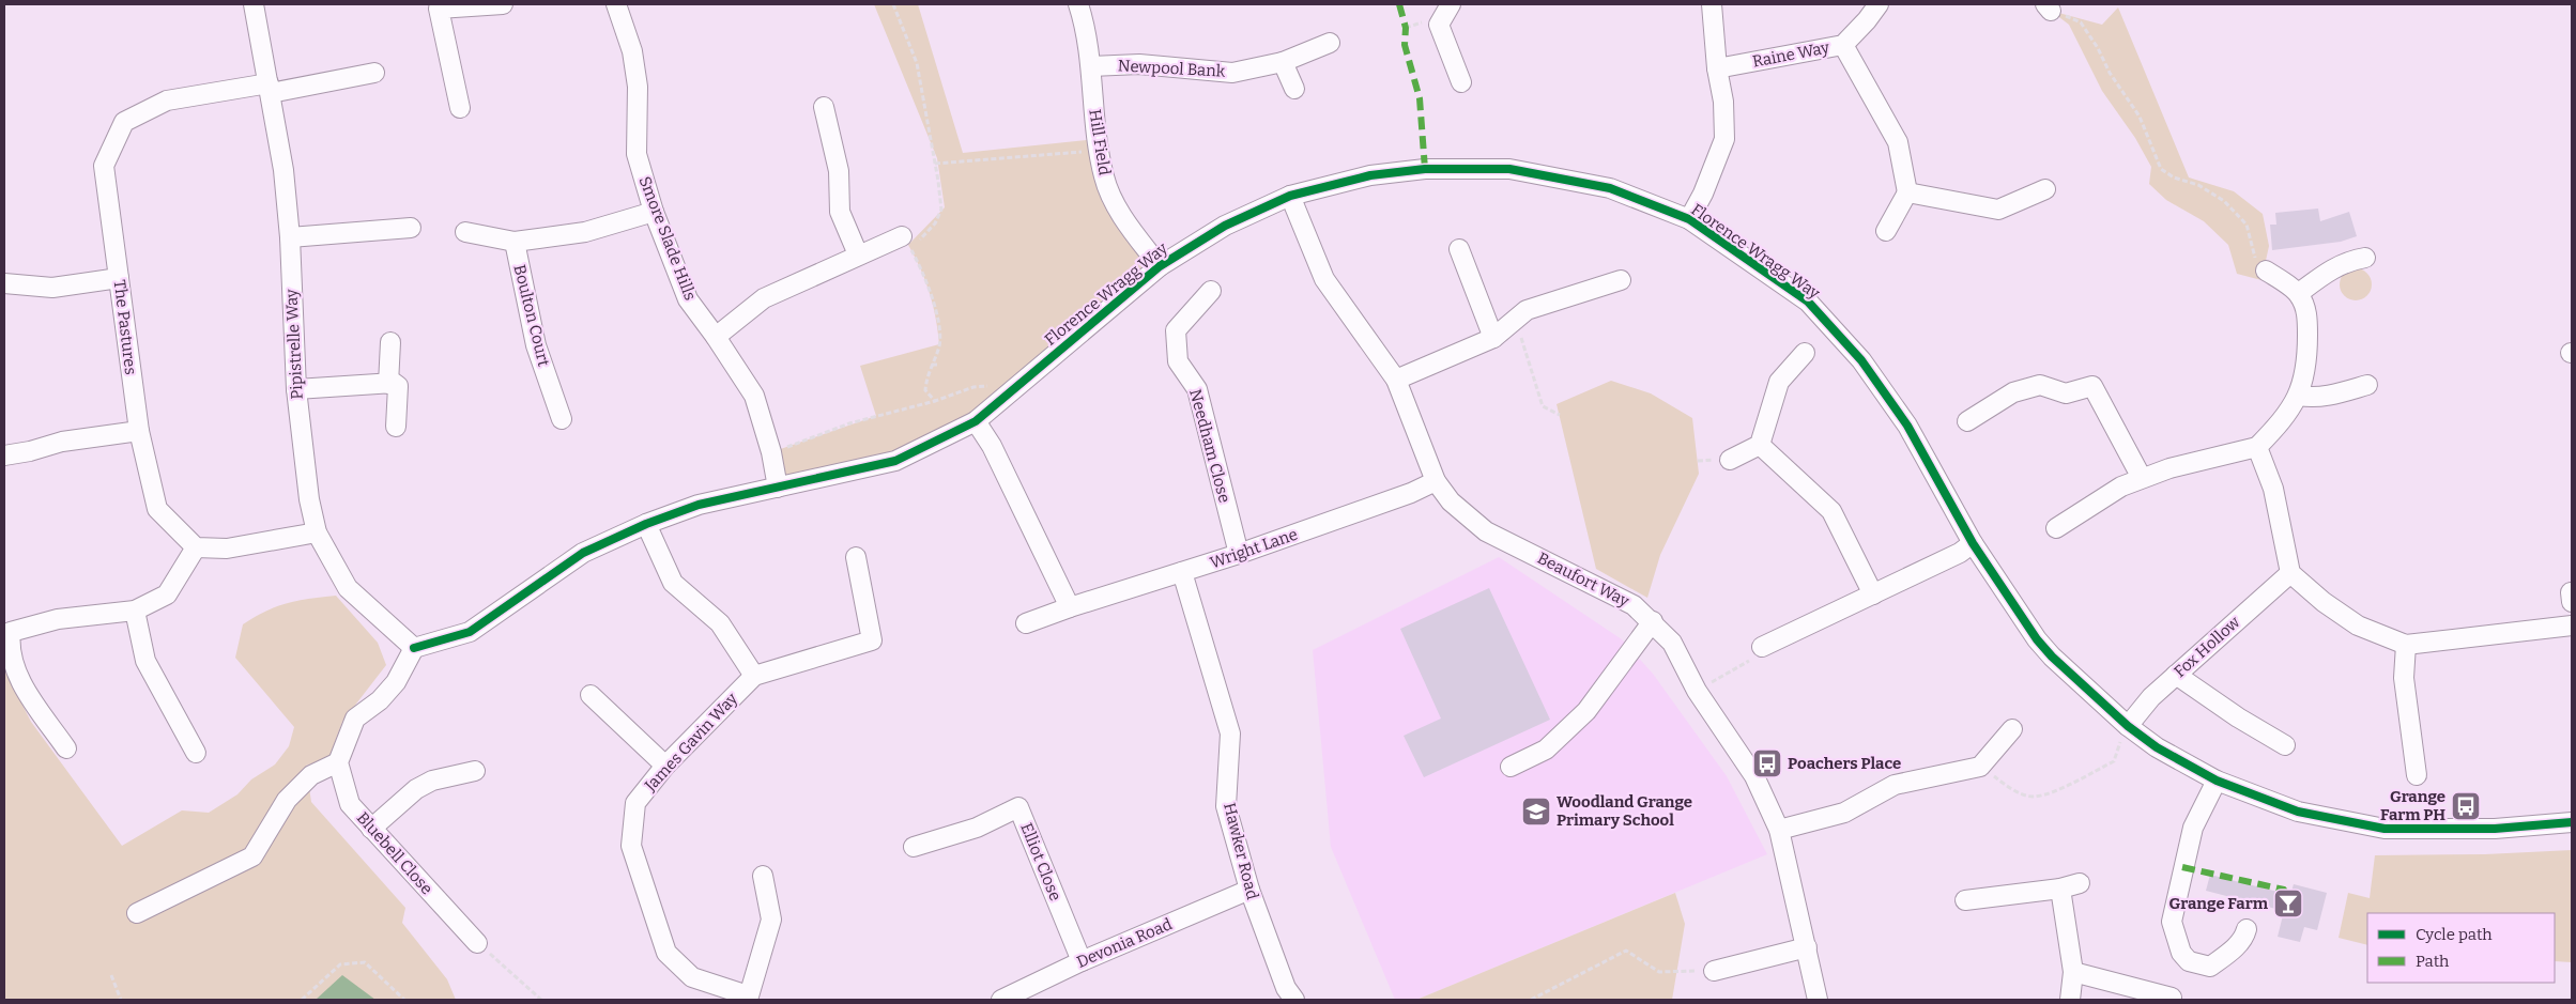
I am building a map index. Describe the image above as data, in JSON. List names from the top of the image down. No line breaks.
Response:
{"streets":{"street":["Raine Way","Newpool Bank","Hill Field","Smore Slade Hills","Florence Wragg Way","Boulton Court","The Pastures","Pipistrelle Way","Needham Close","Wright Lane","Beaufort Way","Fox Hollow","James Gavin Way","Hawker Road","Bluebell Close","Elliot Close","Devonia Road"]},"crossings":[["Newpool Bank","Hill Field"],["Hill Field","Florence Wragg Way"],["Smore Slade Hills","Florence Wragg Way"],["Smore Slade Hills","Boulton Court"],["Florence Wragg Way","Pipistrelle Way"],["Florence Wragg Way","Beaufort Way"],["Florence Wragg Way","Fox Hollow"],["The Pastures","Pipistrelle Way"],["Needham Close","Wright Lane"],["Wright Lane","Beaufort Way"],["Wright Lane","Hawker Road"],["Hawker Road","Devonia Road"],["Elliot Close","Devonia Road"]],"places":{"bus stop":["Poachers Place","Grange Farm PH"],"school or university":["Woodland Grange Primary School"],"bar":["Grange Farm"]},"legend":["Cycle path","Path"]}
